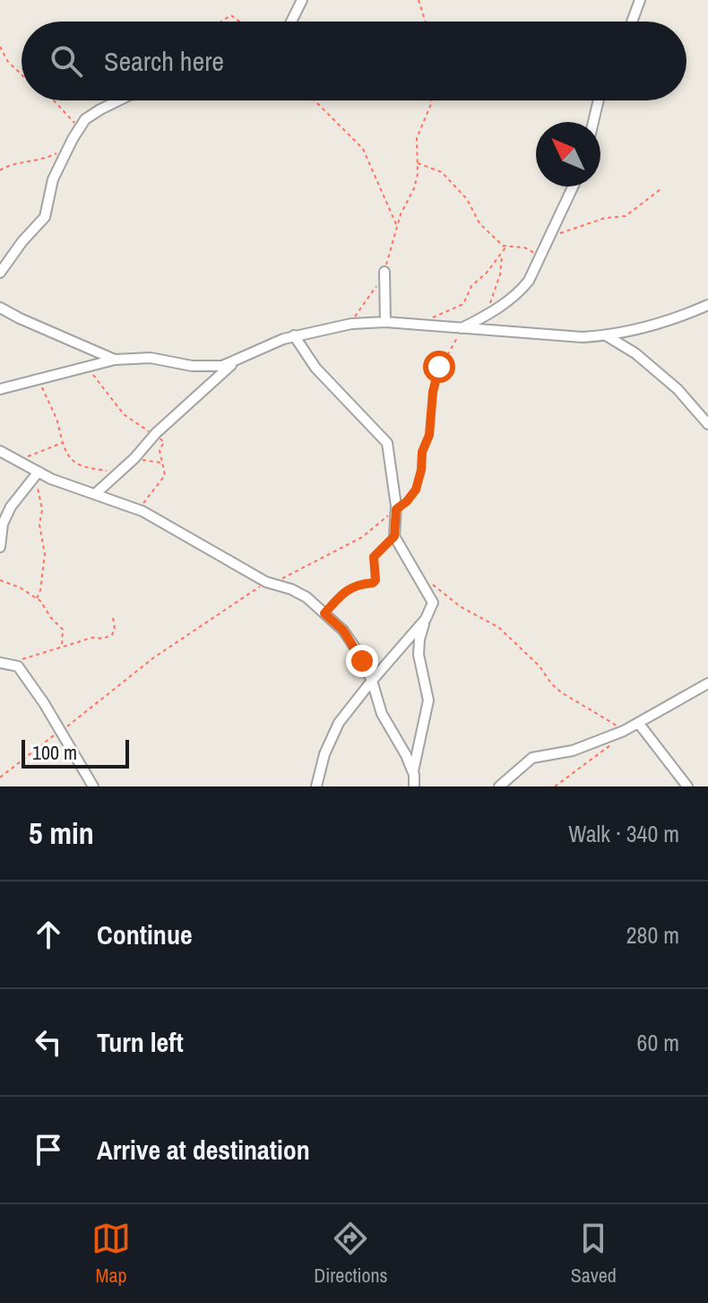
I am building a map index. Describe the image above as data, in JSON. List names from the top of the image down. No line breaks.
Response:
{"scale_bar":"100 m","north":"top left","page":{"search":"Search here","scale":"100 m","heading":["5 min","Walk · 340 m"],"list":[["Continue","280 m"],["Turn left","60 m"],"Arrive at destination"],"nav":["Map","Directions","Saved"]}}
